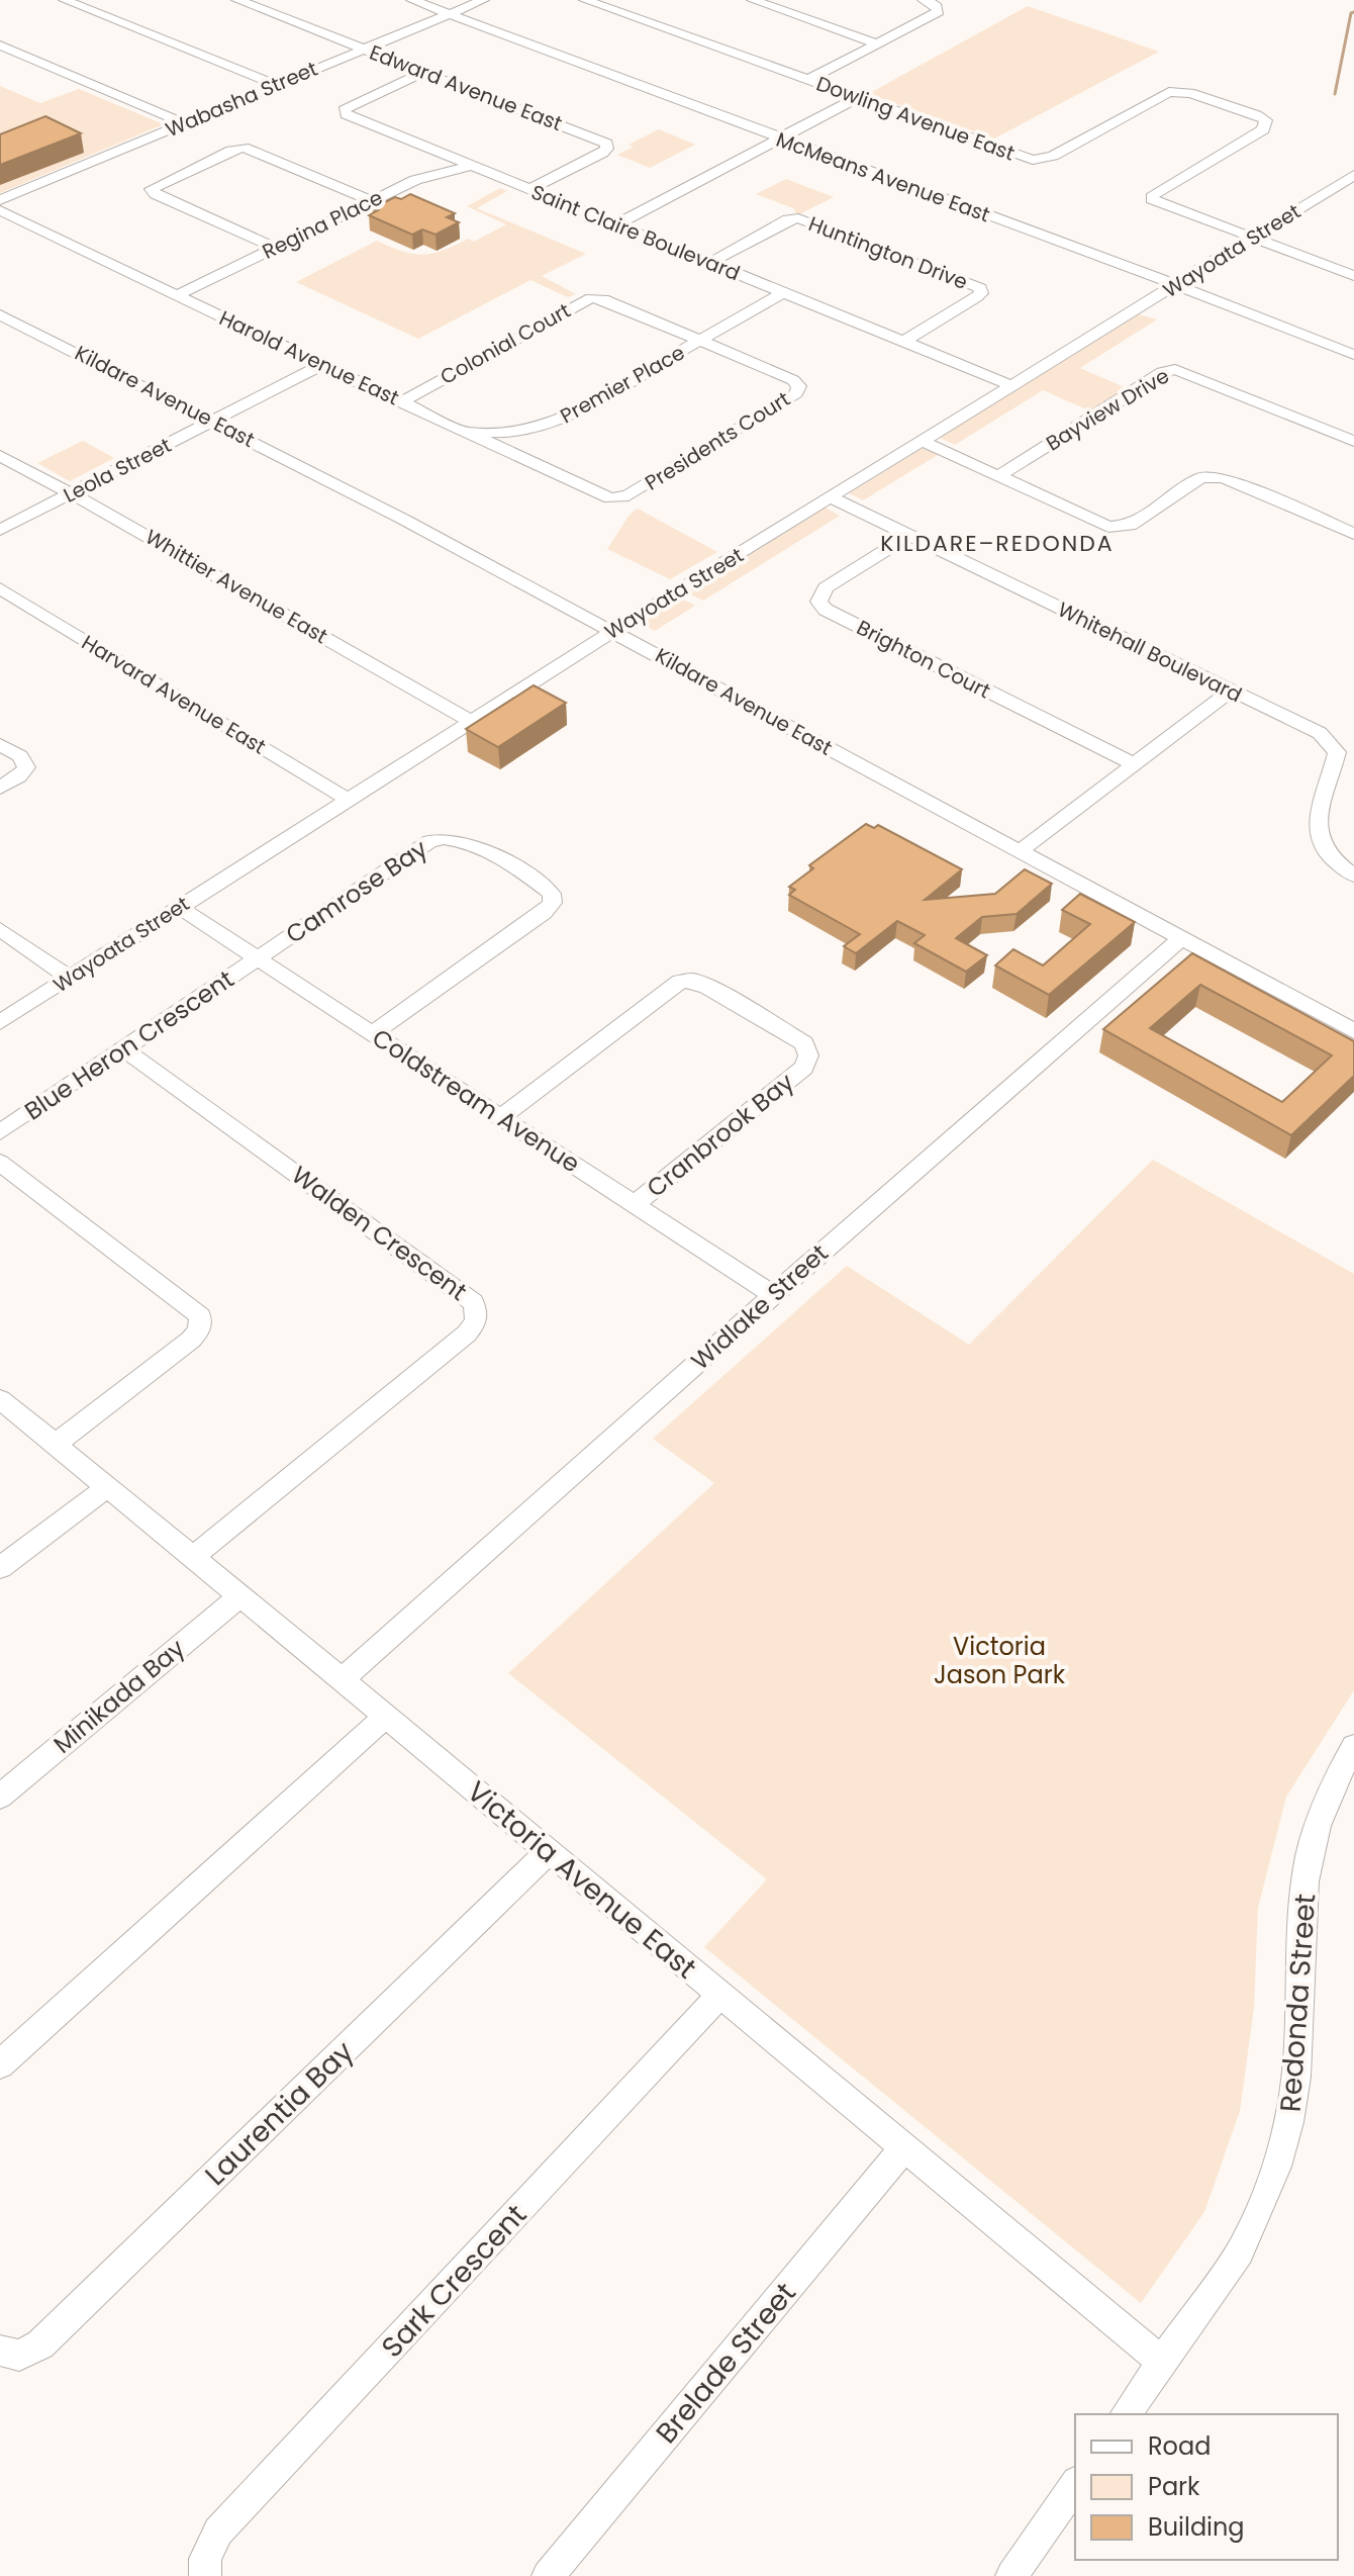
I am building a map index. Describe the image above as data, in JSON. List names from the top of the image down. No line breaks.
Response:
{"streets":{"street":["Edward Avenue East","Wabasha Street","Dowling Avenue East","McMeans Avenue East","Regina Place","Saint Claire Boulevard","Wayoata Street","Huntington Drive","Colonial Court","Harold Avenue East","Premier Place","Kildare Avenue East","Bayview Drive","Presidents Court","Leola Street","Whittier Avenue East","Whitehall Boulevard","Brighton Court","Harvard Avenue East","Camrose Bay","Blue Heron Crescent","Coldstream Avenue","Cranbrook Bay","Walden Crescent","Widlake Street","Minikada Bay","Victoria Avenue East","Redonda Street","Laurentia Bay","Sark Crescent","Brelade Street"]},"crossings":[["Edward Avenue East","Wabasha Street"],["Edward Avenue East","Saint Claire Boulevard"],["Wabasha Street","McMeans Avenue East"],["Dowling Avenue East","Wayoata Street"],["McMeans Avenue East","Wayoata Street"],["Regina Place","Saint Claire Boulevard"],["Regina Place","Harold Avenue East"],["Saint Claire Boulevard","Wayoata Street"],["Saint Claire Boulevard","Huntington Drive"],["Saint Claire Boulevard","Premier Place"],["Wayoata Street","Kildare Avenue East"],["Wayoata Street","Whittier Avenue East"],["Wayoata Street","Whitehall Boulevard"],["Wayoata Street","Harvard Avenue East"],["Wayoata Street","Coldstream Avenue"],["Colonial Court","Harold Avenue East"],["Colonial Court","Premier Place"],["Colonial Court","Presidents Court"],["Harold Avenue East","Premier Place"],["Harold Avenue East","Presidents Court"],["Harold Avenue East","Leola Street"],["Premier Place","Presidents Court"],["Kildare Avenue East","Leola Street"],["Kildare Avenue East","Widlake Street"],["Leola Street","Whittier Avenue East"],["Whitehall Boulevard","Brighton Court"],["Camrose Bay","Blue Heron Crescent"],["Camrose Bay","Coldstream Avenue"],["Blue Heron Crescent","Coldstream Avenue"],["Blue Heron Crescent","Walden Crescent"],["Coldstream Avenue","Cranbrook Bay"],["Coldstream Avenue","Widlake Street"],["Walden Crescent","Victoria Avenue East"],["Widlake Street","Victoria Avenue East"],["Minikada Bay","Victoria Avenue East"],["Victoria Avenue East","Redonda Street"],["Victoria Avenue East","Laurentia Bay"],["Victoria Avenue East","Sark Crescent"],["Victoria Avenue East","Brelade Street"]],"districts":["KILDARE–REDONDA"],"parks":["Victoria Jason Park"],"legend":["Road","Park","Building"]}
